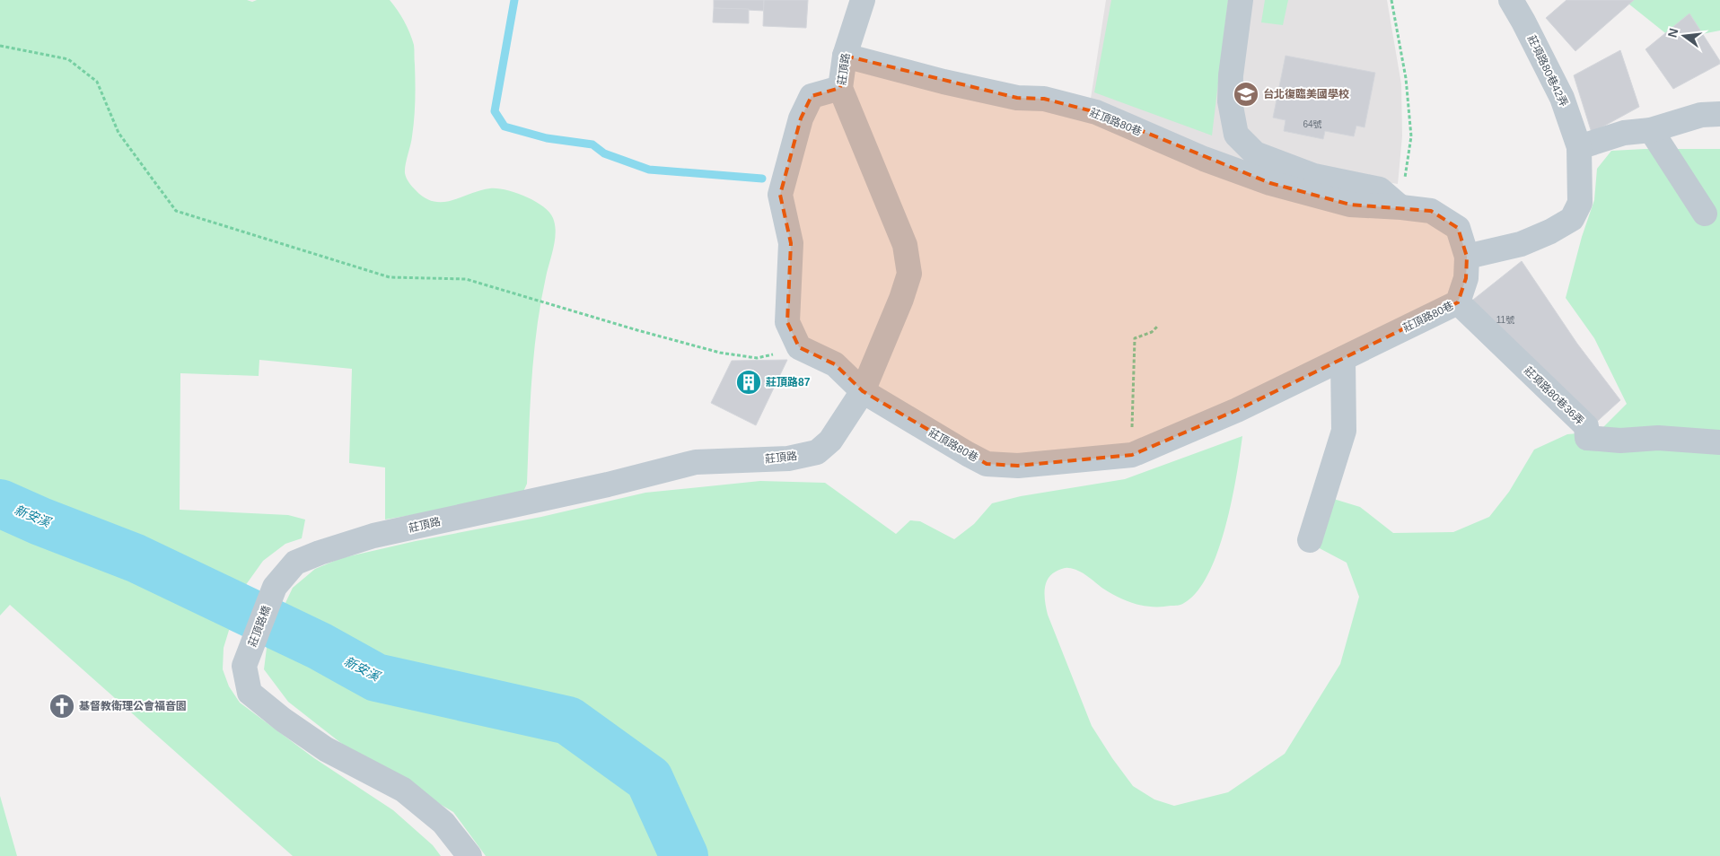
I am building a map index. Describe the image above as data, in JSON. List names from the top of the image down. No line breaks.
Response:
{"streets":{"street":["莊頂路","莊項路80巷42弄","莊頂路80巷","莊項路80巷36弄","莊頂路橋"]},"crossings":[["莊頂路","莊頂路80巷"],["莊頂路","莊頂路橋"],["莊項路80巷42弄","莊頂路80巷"],["莊頂路80巷","莊項路80巷36弄"]],"water":["新安溪"],"places":{"school or university":["台北復臨美國學校"],"building":["莊頂路87"],"church":["基督教衛理公會福音園"]},"house_numbers":["64號","11號"],"north":"left"}
